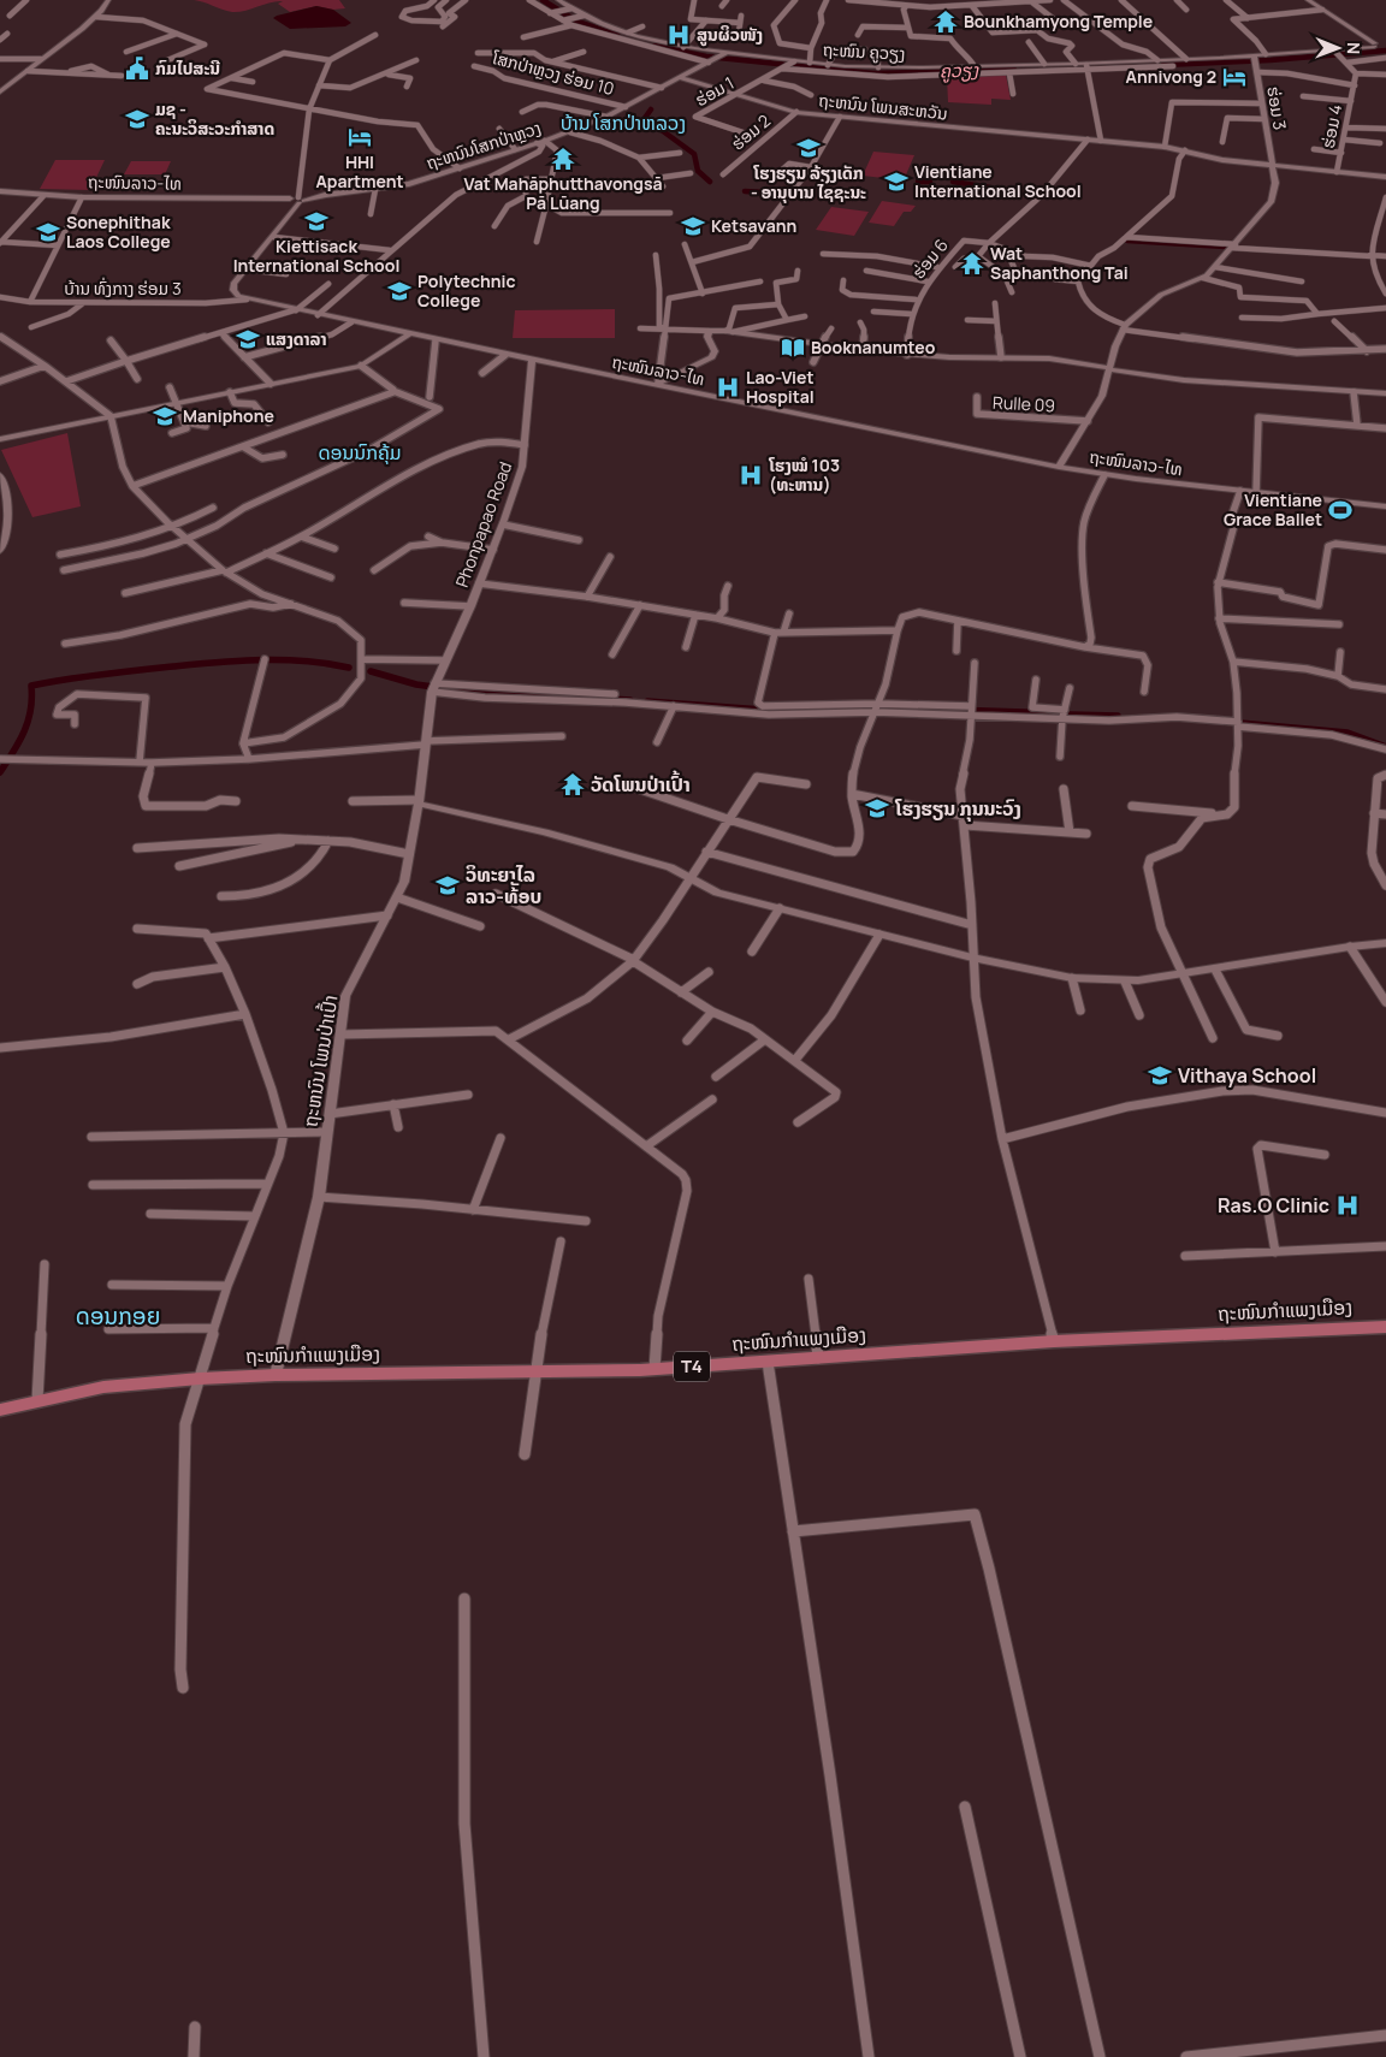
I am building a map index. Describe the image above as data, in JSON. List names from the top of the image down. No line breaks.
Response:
{"streets":{"main road":["ຖະໜົນກຳແພງເມືອງ","T4"],"street":["ຖະໜົນ ຄູວຽງ","ໂສກປ່າຫຼວງ ຮ່ອມ 10","ຮ່ອມ 1","ຖະຫນົນ ໂພນສະຫວັນ","ຮ່ອມ 3","ຮ່ອມ 4","ຮ່ອມ 2","ຖະຫນົນໂສກປ່າຫຼວງ","ຖະໜົນລາວ-ໄທ","ຮ່ອມ 6","ບ້ານ ທົ່ງກາງ ຮ່ອມ 3","Rulle 09","Phonpapao Road","ຖະຫນົນ ໂພນປ່າເປົ້າ"]},"crossings":[["ຖະໜົນ ຄູວຽງ","ຮ່ອມ 1"],["ຖະໜົນ ຄູວຽງ","ຮ່ອມ 3"],["ຖະໜົນ ຄູວຽງ","ຖະຫນົນໂສກປ່າຫຼວງ"],["ໂສກປ່າຫຼວງ ຮ່ອມ 10","ຖະຫນົນໂສກປ່າຫຼວງ"],["ຮ່ອມ 1","ຖະຫນົນ ໂພນສະຫວັນ"],["ຖະຫນົນ ໂພນສະຫວັນ","ຮ່ອມ 3"],["ຖະຫນົນ ໂພນສະຫວັນ","ຮ່ອມ 4"],["ຖະຫນົນ ໂພນສະຫວັນ","ຮ່ອມ 2"],["ຖະຫນົນ ໂພນສະຫວັນ","ຖະຫນົນໂສກປ່າຫຼວງ"],["ຖະຫນົນໂສກປ່າຫຼວງ","ຖະໜົນລາວ-ໄທ"],["ຖະໜົນລາວ-ໄທ","ບ້ານ ທົ່ງກາງ ຮ່ອມ 3"],["ຖະໜົນລາວ-ໄທ","Phonpapao Road"],["Phonpapao Road","ຖະຫນົນ ໂພນປ່າເປົ້າ"],["ຖະຫນົນ ໂພນປ່າເປົ້າ","ຖະໜົນກຳແພງເມືອງ"]],"districts":["ບ້ານ ໂສກປ່າຫລວງ","ດອນນົກຄຸ້ມ","ດອນກອຍ"],"water":["ຄູວຽງ"],"places":{"temple":["Bounkhamyong Temple","Vat Mahāphutthavongsā Pā Lūang","Wat Saphanthong Tai","ວັດໂພນປ່າເປົ້າ"],"hospital":["ສູນຜິວໜັງ","Lao-Viet Hospital","ໂຮງໝໍ 103 (ທະຫານ)","Ras.O Clinic"],"public building":["ກົມໄປສະນີ"],"hotel":["Annivong 2","HHI Apartment"],"school or university":["ມຊ - ຄະນະວິສະວະກຳສາດ","ໂຮງຮຽນ ລ້ຽງເດັກ - ອານຸບານ ໄຊຊະນະ","Vientiane International School","Kiettisack International School","Ketsavann","Sonephithak Laos College","Polytechnic College","ແສງດາລາ","Maniphone","ໂຮງຮຽນ ກຸນນະວົງ","ວິທະຍາໄລ ລາວ-ທ້ັອບ","Vithaya School"],"library":["Booknanumteo"],"sports":["Vientiane Grace Ballet"]},"north":"right"}
